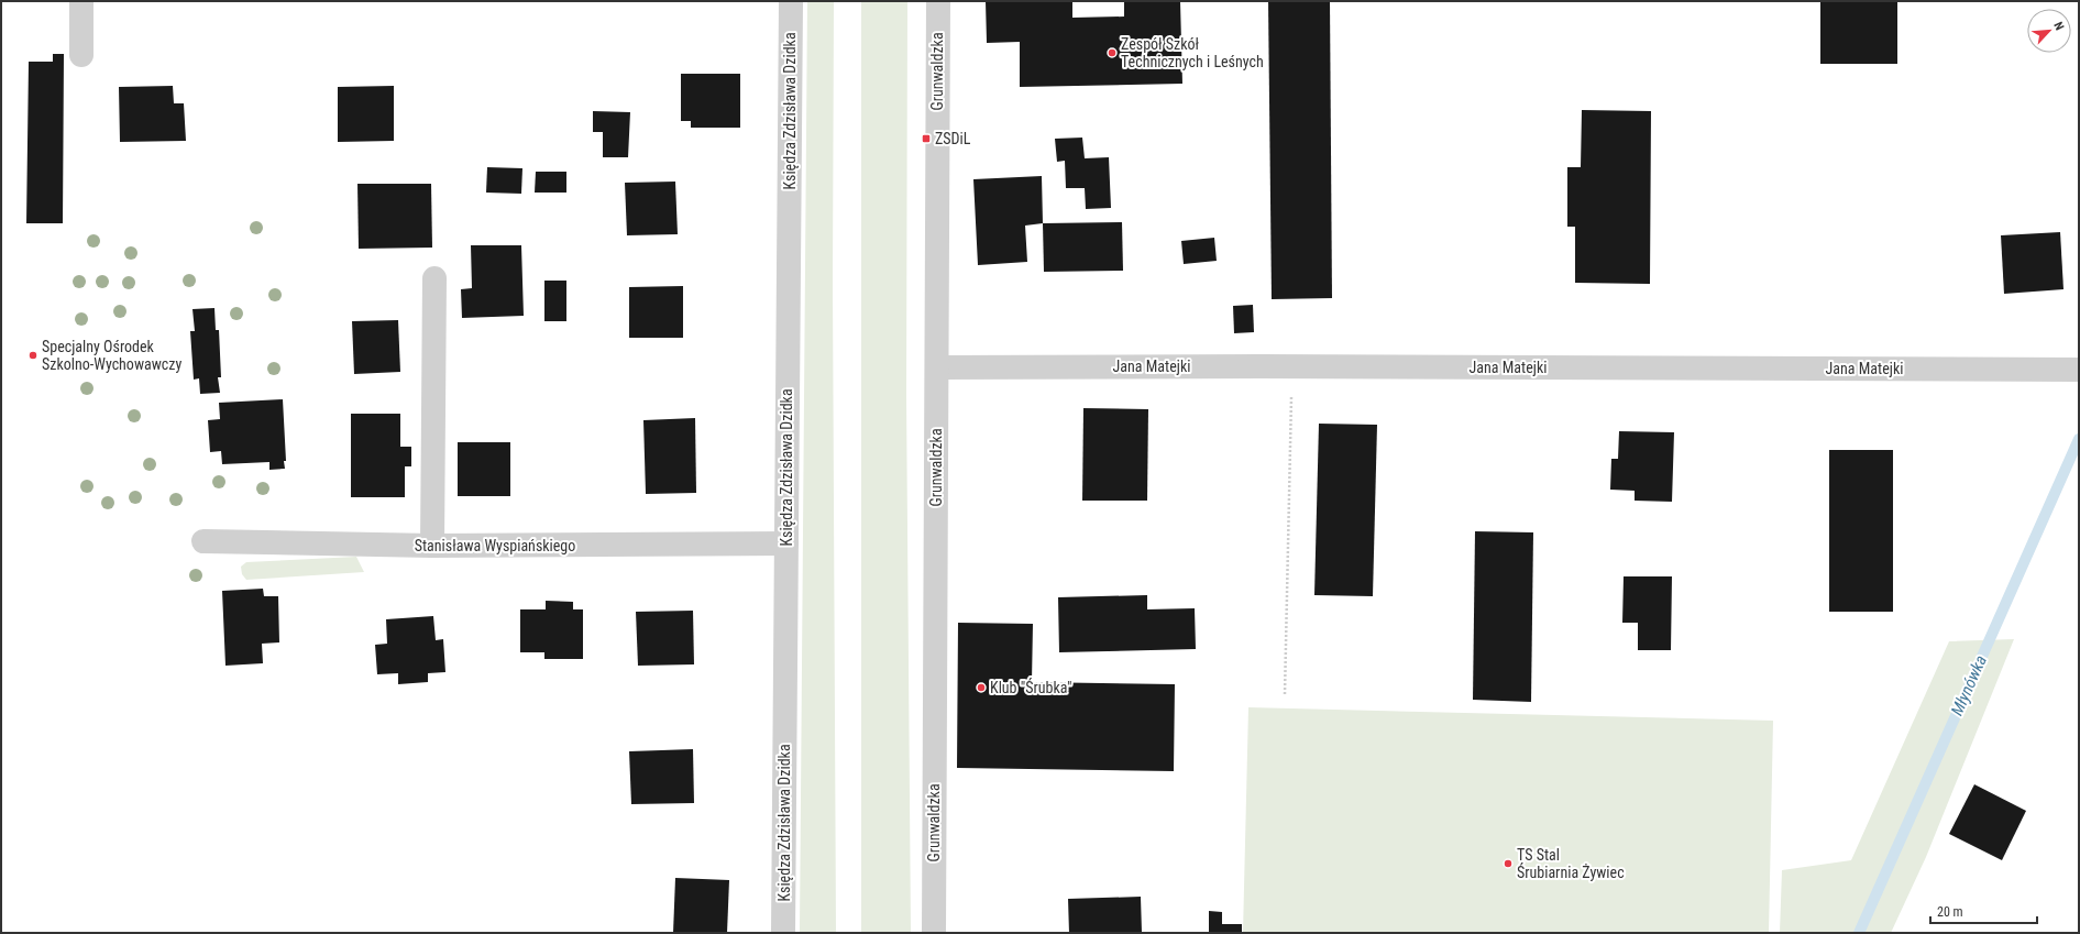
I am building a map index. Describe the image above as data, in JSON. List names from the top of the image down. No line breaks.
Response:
{"streets":{"street":["Grunwaldzka","Księdza Zdzisława Dzidka","Jana Matejki","Stanisława Wyspiańskiego"]},"crossings":[["Grunwaldzka","Jana Matejki"],["Księdza Zdzisława Dzidka","Stanisława Wyspiańskiego"]],"water":["Młynówka"],"places":{"other":["Zespół Szkół Technicznych i Leśnych","Specjalny Ośrodek Szkolno-Wychowawczy","Klub \"Śrubka\"","TS Stal Śrubiarnia Żywiec"],"transit":["ZSDiL"]},"scale_bar":"20 m","north":"top right"}
